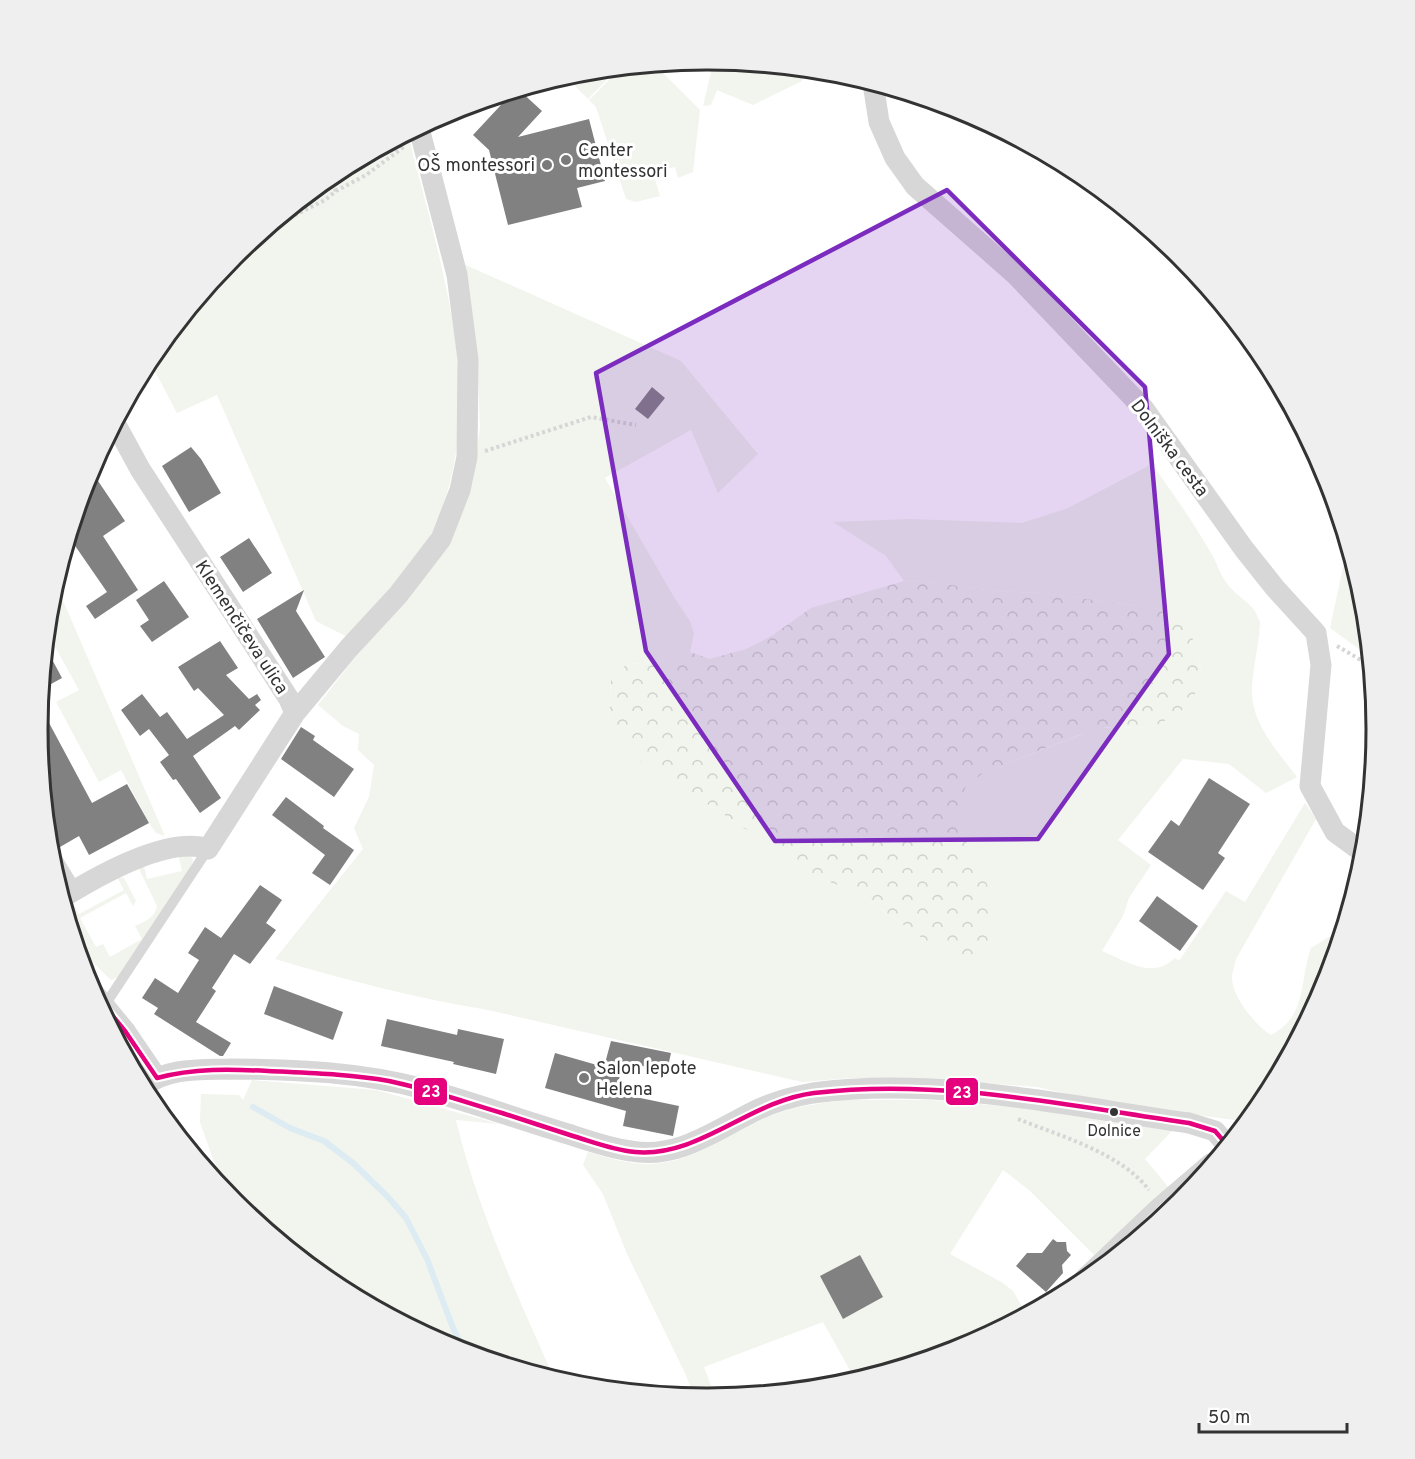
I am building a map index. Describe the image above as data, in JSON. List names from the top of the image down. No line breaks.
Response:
{"streets":{"street":["Dolniška cesta","Klemenčičeva ulica"]},"places":["Center montessori","OŠ montessori","Salon lepote Helena","Dolnice"],"lines":["transit line 23"],"scale_bar":"50 m"}
